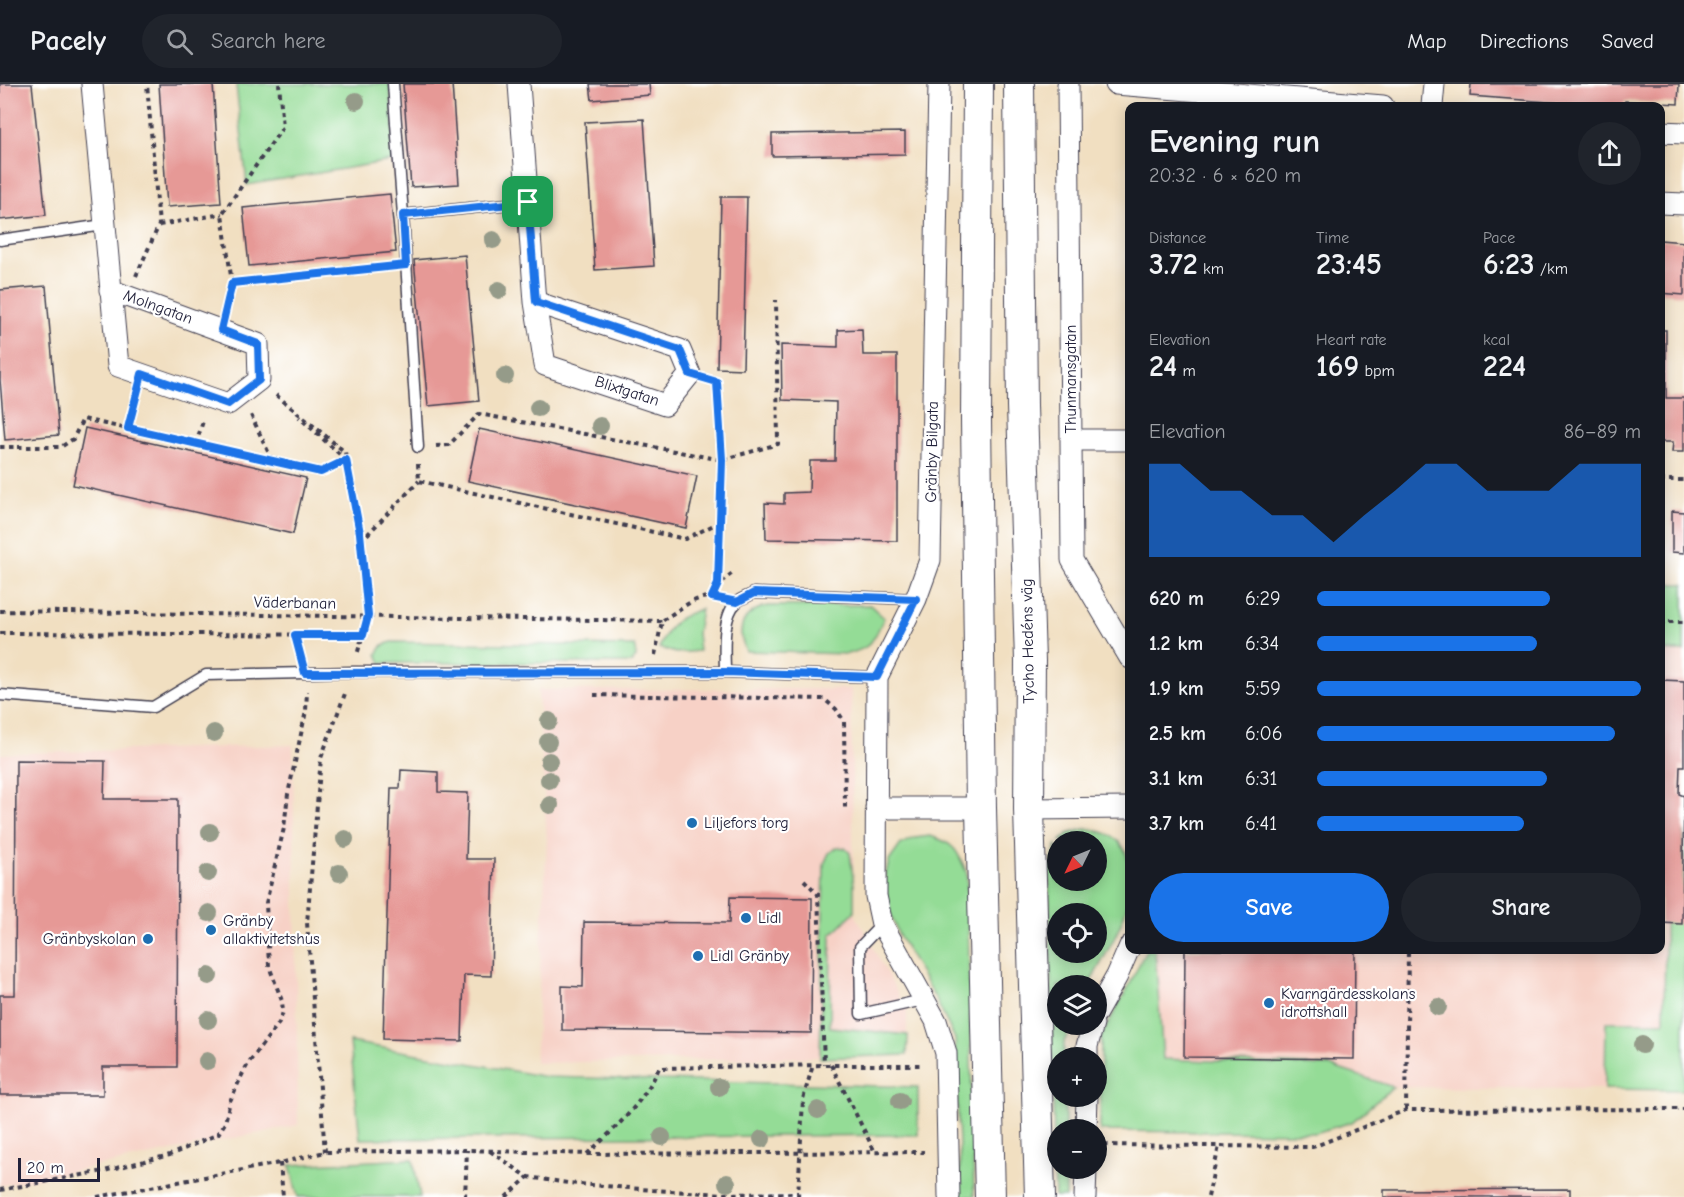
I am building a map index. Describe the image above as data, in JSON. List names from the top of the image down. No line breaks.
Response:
{"streets":{"main road":["Tycho Hedéns väg"],"street":["Molngatan","Thunmansgatan","Blixtgatan","Gränby Bilgata"],"path":["Väderbanan"]},"places":["Liljefors torg","Lidl","Gränby allaktivitetshus","Gränbyskolan","Lidl Gränby","Kvarngärdesskolans idrottshall"],"scale_bar":"20 m","north":"bottom left","page":{"header":"Pacely","search":"Search here","nav":["Map","Directions","Saved"],"heading":["Evening run","20:32 · 6 × 620 m"],"stats":[["Distance","3.72 km"],["Time","23:45"],["Pace","6:23 /km"],["Elevation","24 m"],["Heart rate","169 bpm"],["kcal","224"]],"chart":["Elevation","86–89 m"],"list":[{"name":"620 m","note":"6:29"},{"name":"1.2 km","note":"6:34"},{"name":"1.9 km","note":"5:59"},{"name":"2.5 km","note":"6:06"},{"name":"3.1 km","note":"6:31"},{"name":"3.7 km","note":"6:41"}],"map_buttons":["+","−"],"buttons":["Save","Share"],"scale":"20 m"}}
